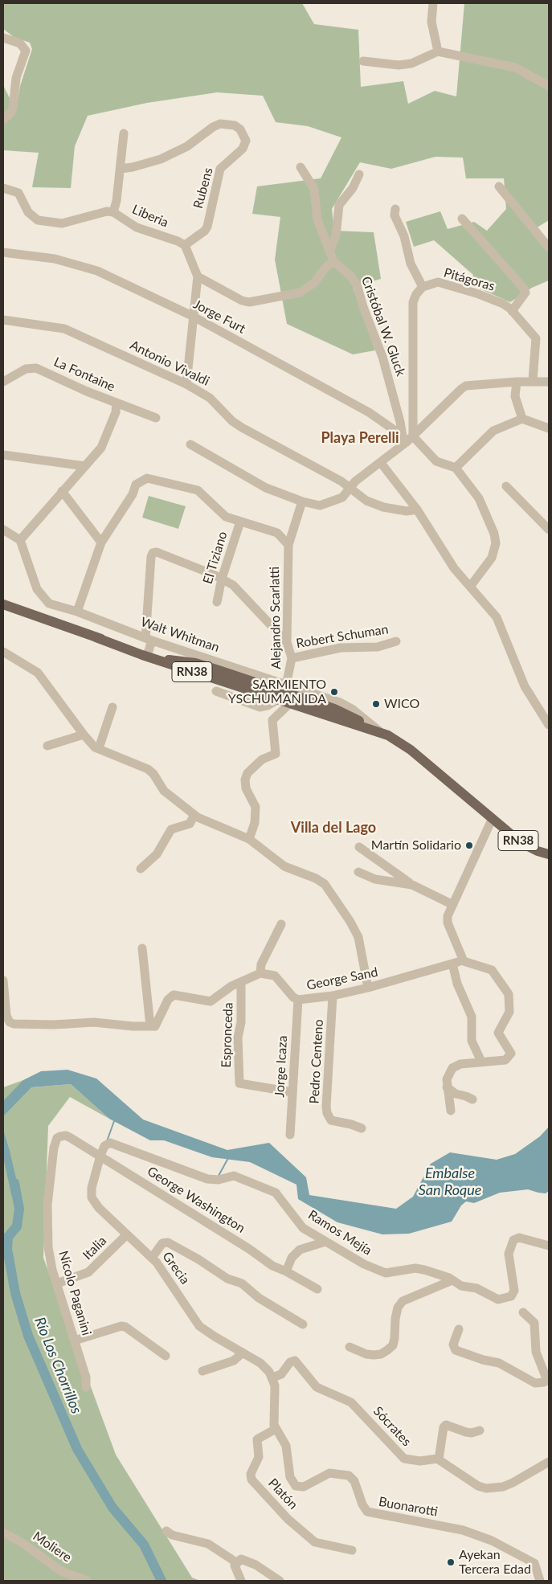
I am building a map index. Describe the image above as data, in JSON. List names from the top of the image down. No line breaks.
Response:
{"streets":{"main road":["RN38"],"street":["Rubens","Liberia","Pitágoras","Jorge Furt","Cristóbal W. Gluck","Antonio Vivaldi","La Fontaine","El Tiziano","Alejandro Scarlatti","Walt Whitman","Robert Schuman","George Sand","Espronceda","Pedro Centeno","Jorge Icaza","George Washington","Ramos Mejía","Italia","Grecia","Nícolo Paganini","Sócrates","Platón","Buonarotti","Moliere"]},"crossings":[["Rubens","Liberia"],["Jorge Furt","Cristóbal W. Gluck"],["El Tiziano","Robert Schuman"],["Alejandro Scarlatti","Walt Whitman"],["Alejandro Scarlatti","Robert Schuman"],["Alejandro Scarlatti","RN38"],["Walt Whitman","Robert Schuman"],["Walt Whitman","RN38"],["George Sand","Pedro Centeno"],["George Sand","Jorge Icaza"],["Espronceda","Jorge Icaza"],["George Washington","Ramos Mejía"],["George Washington","Grecia"],["George Washington","Nícolo Paganini"],["Ramos Mejía","Grecia"],["Italia","Grecia"],["Italia","Nícolo Paganini"],["Grecia","Sócrates"],["Grecia","Buonarotti"],["Sócrates","Buonarotti"],["Platón","Buonarotti"]],"districts":["Playa Perelli","Villa del Lago"],"water":["Embalse San Roque","Río Los Chorrillos"],"places":["SARMIENTO YSCHUMAN IDA","WICO","Martín Solidario","Ayekan Tercera Edad"]}
